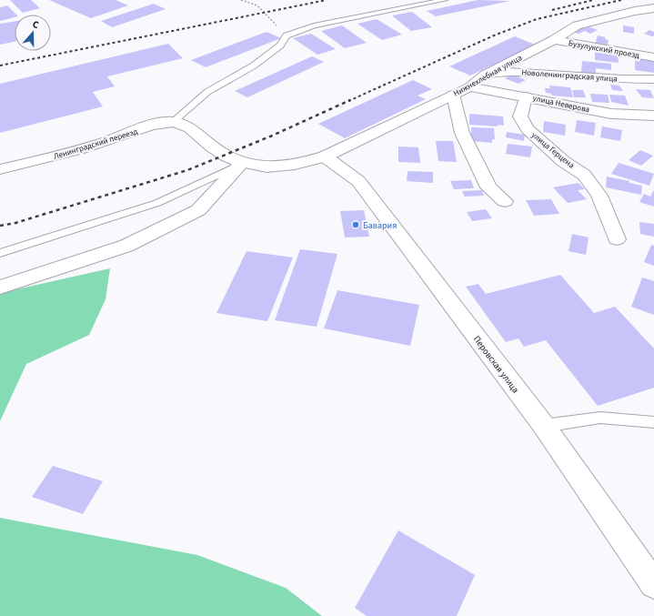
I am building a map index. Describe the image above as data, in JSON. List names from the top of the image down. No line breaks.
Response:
{"streets":{"street":["Бузулукский проезд","Нижнехлебная улица","Новоленинградская улица","улица Неверова","Ленинградский переезд","улица Герцена","Перовская улица"]},"crossings":[["Бузулукский проезд","Нижнехлебная улица"],["Нижнехлебная улица","Новоленинградская улица"],["Нижнехлебная улица","улица Неверова"],["Нижнехлебная улица","Ленинградский переезд"],["Нижнехлебная улица","Перовская улица"],["улица Неверова","улица Герцена"]],"places":["Бавария"],"north":"top"}
